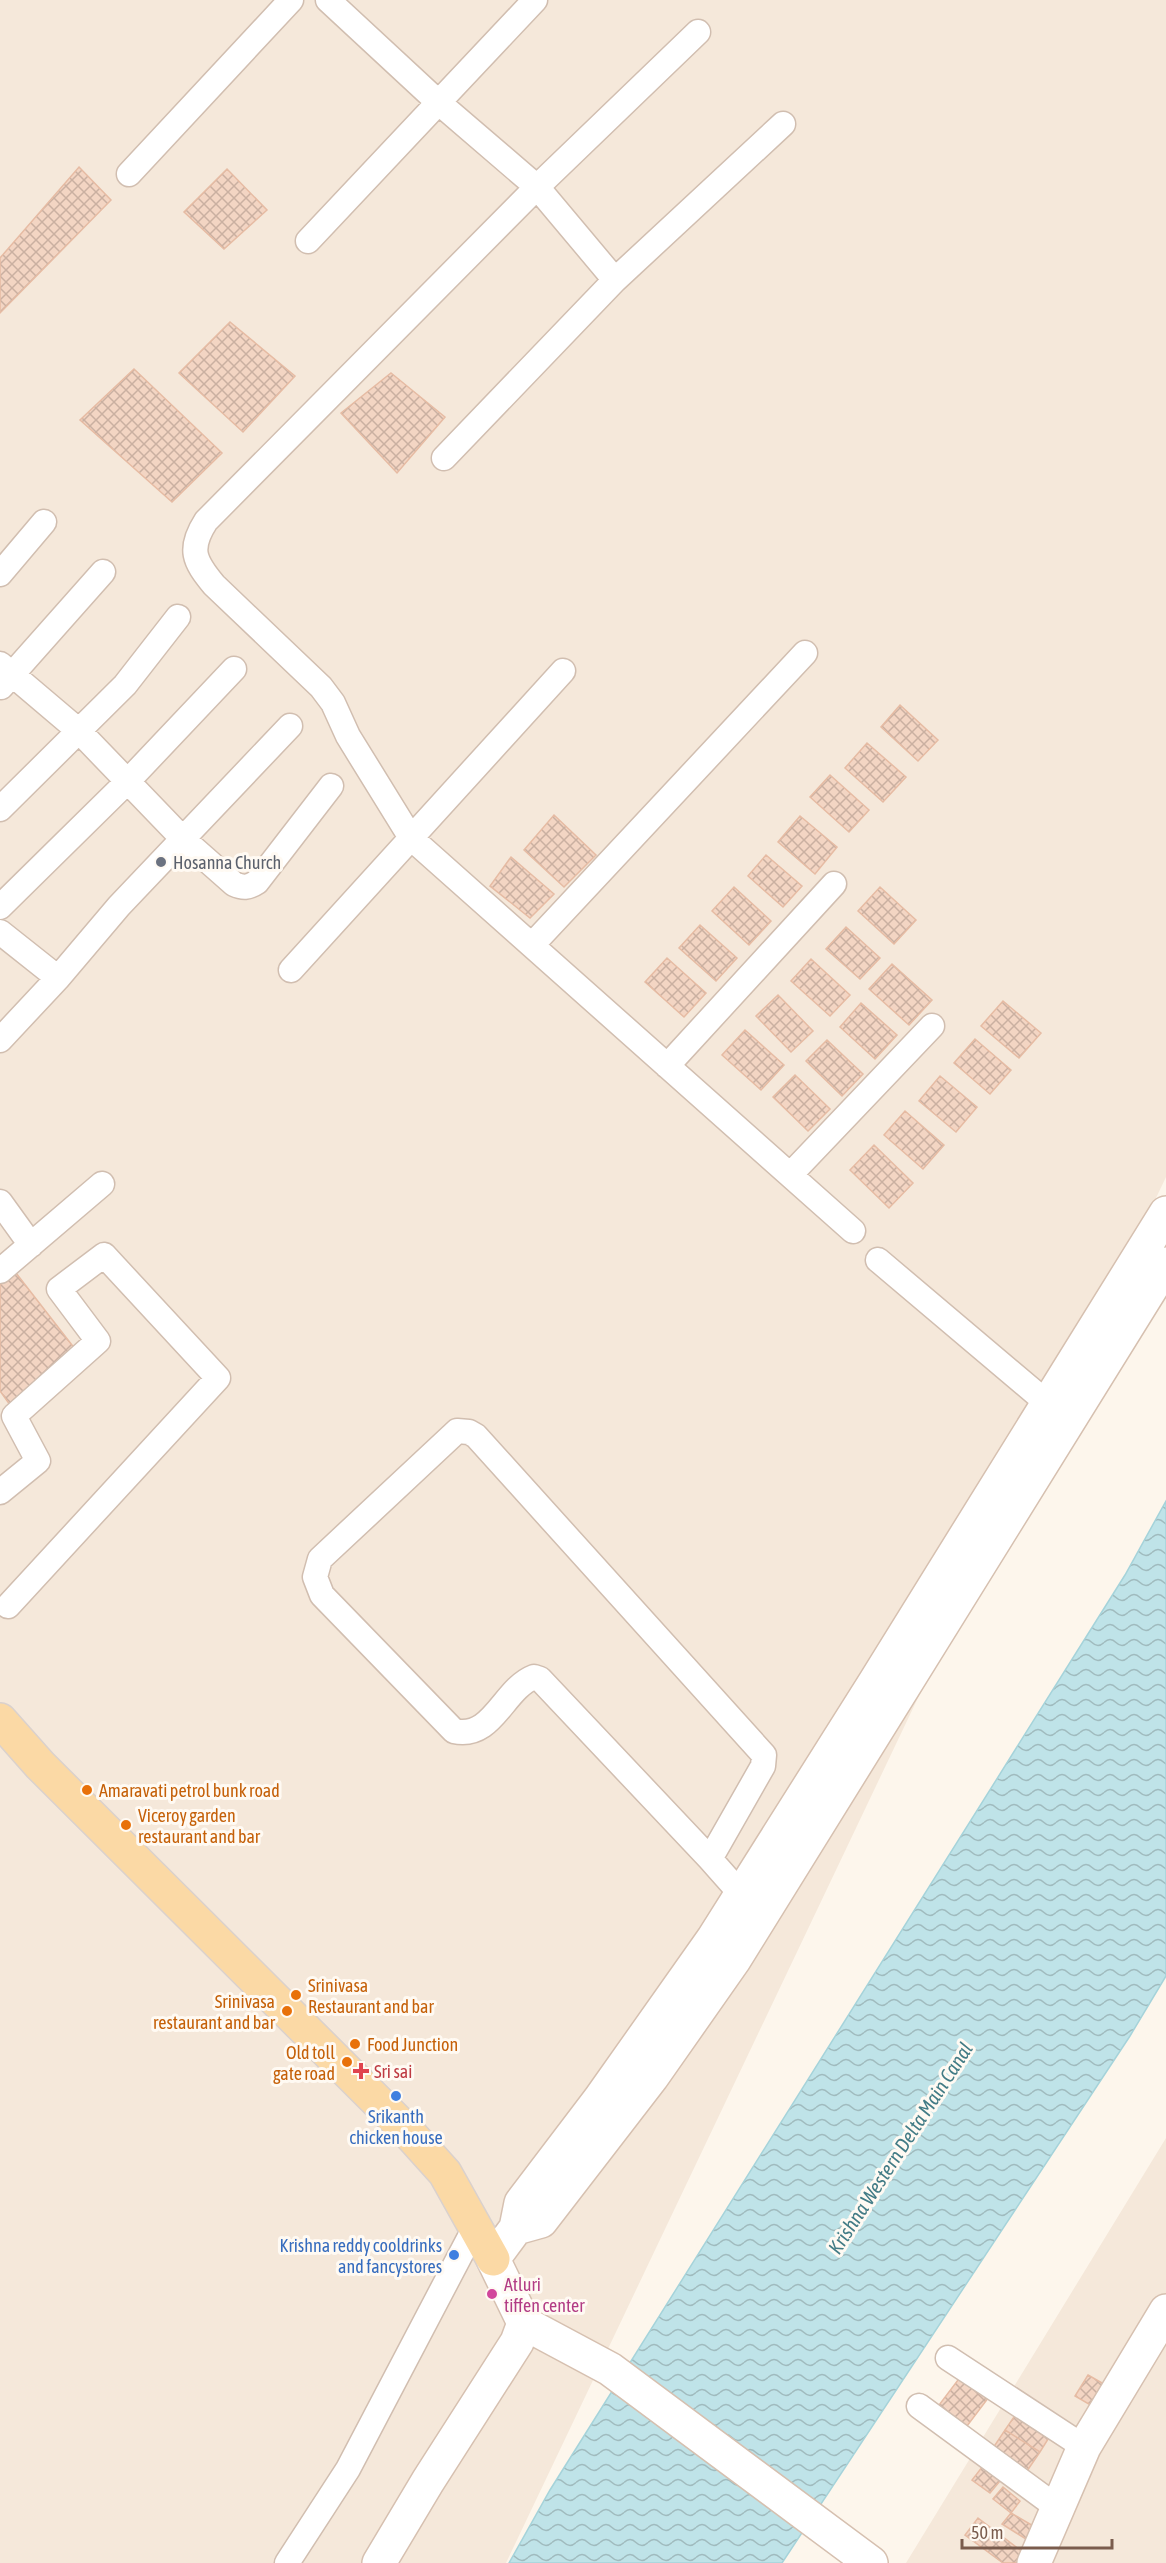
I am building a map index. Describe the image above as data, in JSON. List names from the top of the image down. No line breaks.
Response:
{"water":["Krishna Western Delta Main Canal"],"places":{"other":["Hosanna Church","Amaravati petrol bunk road","Viceroy garden restaurant and bar","Srinivasa Restaurant and bar","Srinivasa restaurant and bar","Food Junction","Old toll gate road","Srikanth chicken house","Krishna reddy cooldrinks and fancystores","Atluri tiffen center"],"health":["Sri sai"]},"scale_bar":"50 m"}
